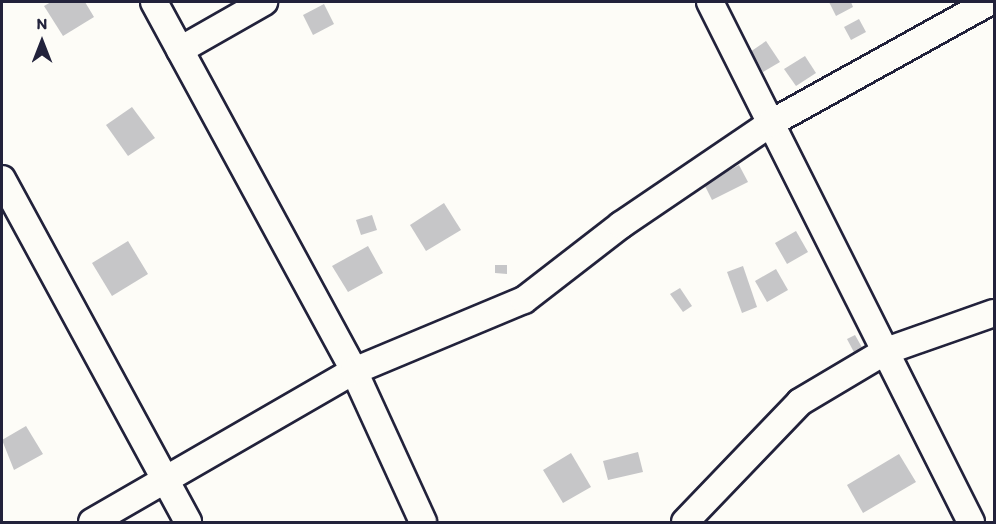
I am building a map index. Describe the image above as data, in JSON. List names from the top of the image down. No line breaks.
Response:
{"north":"top"}
